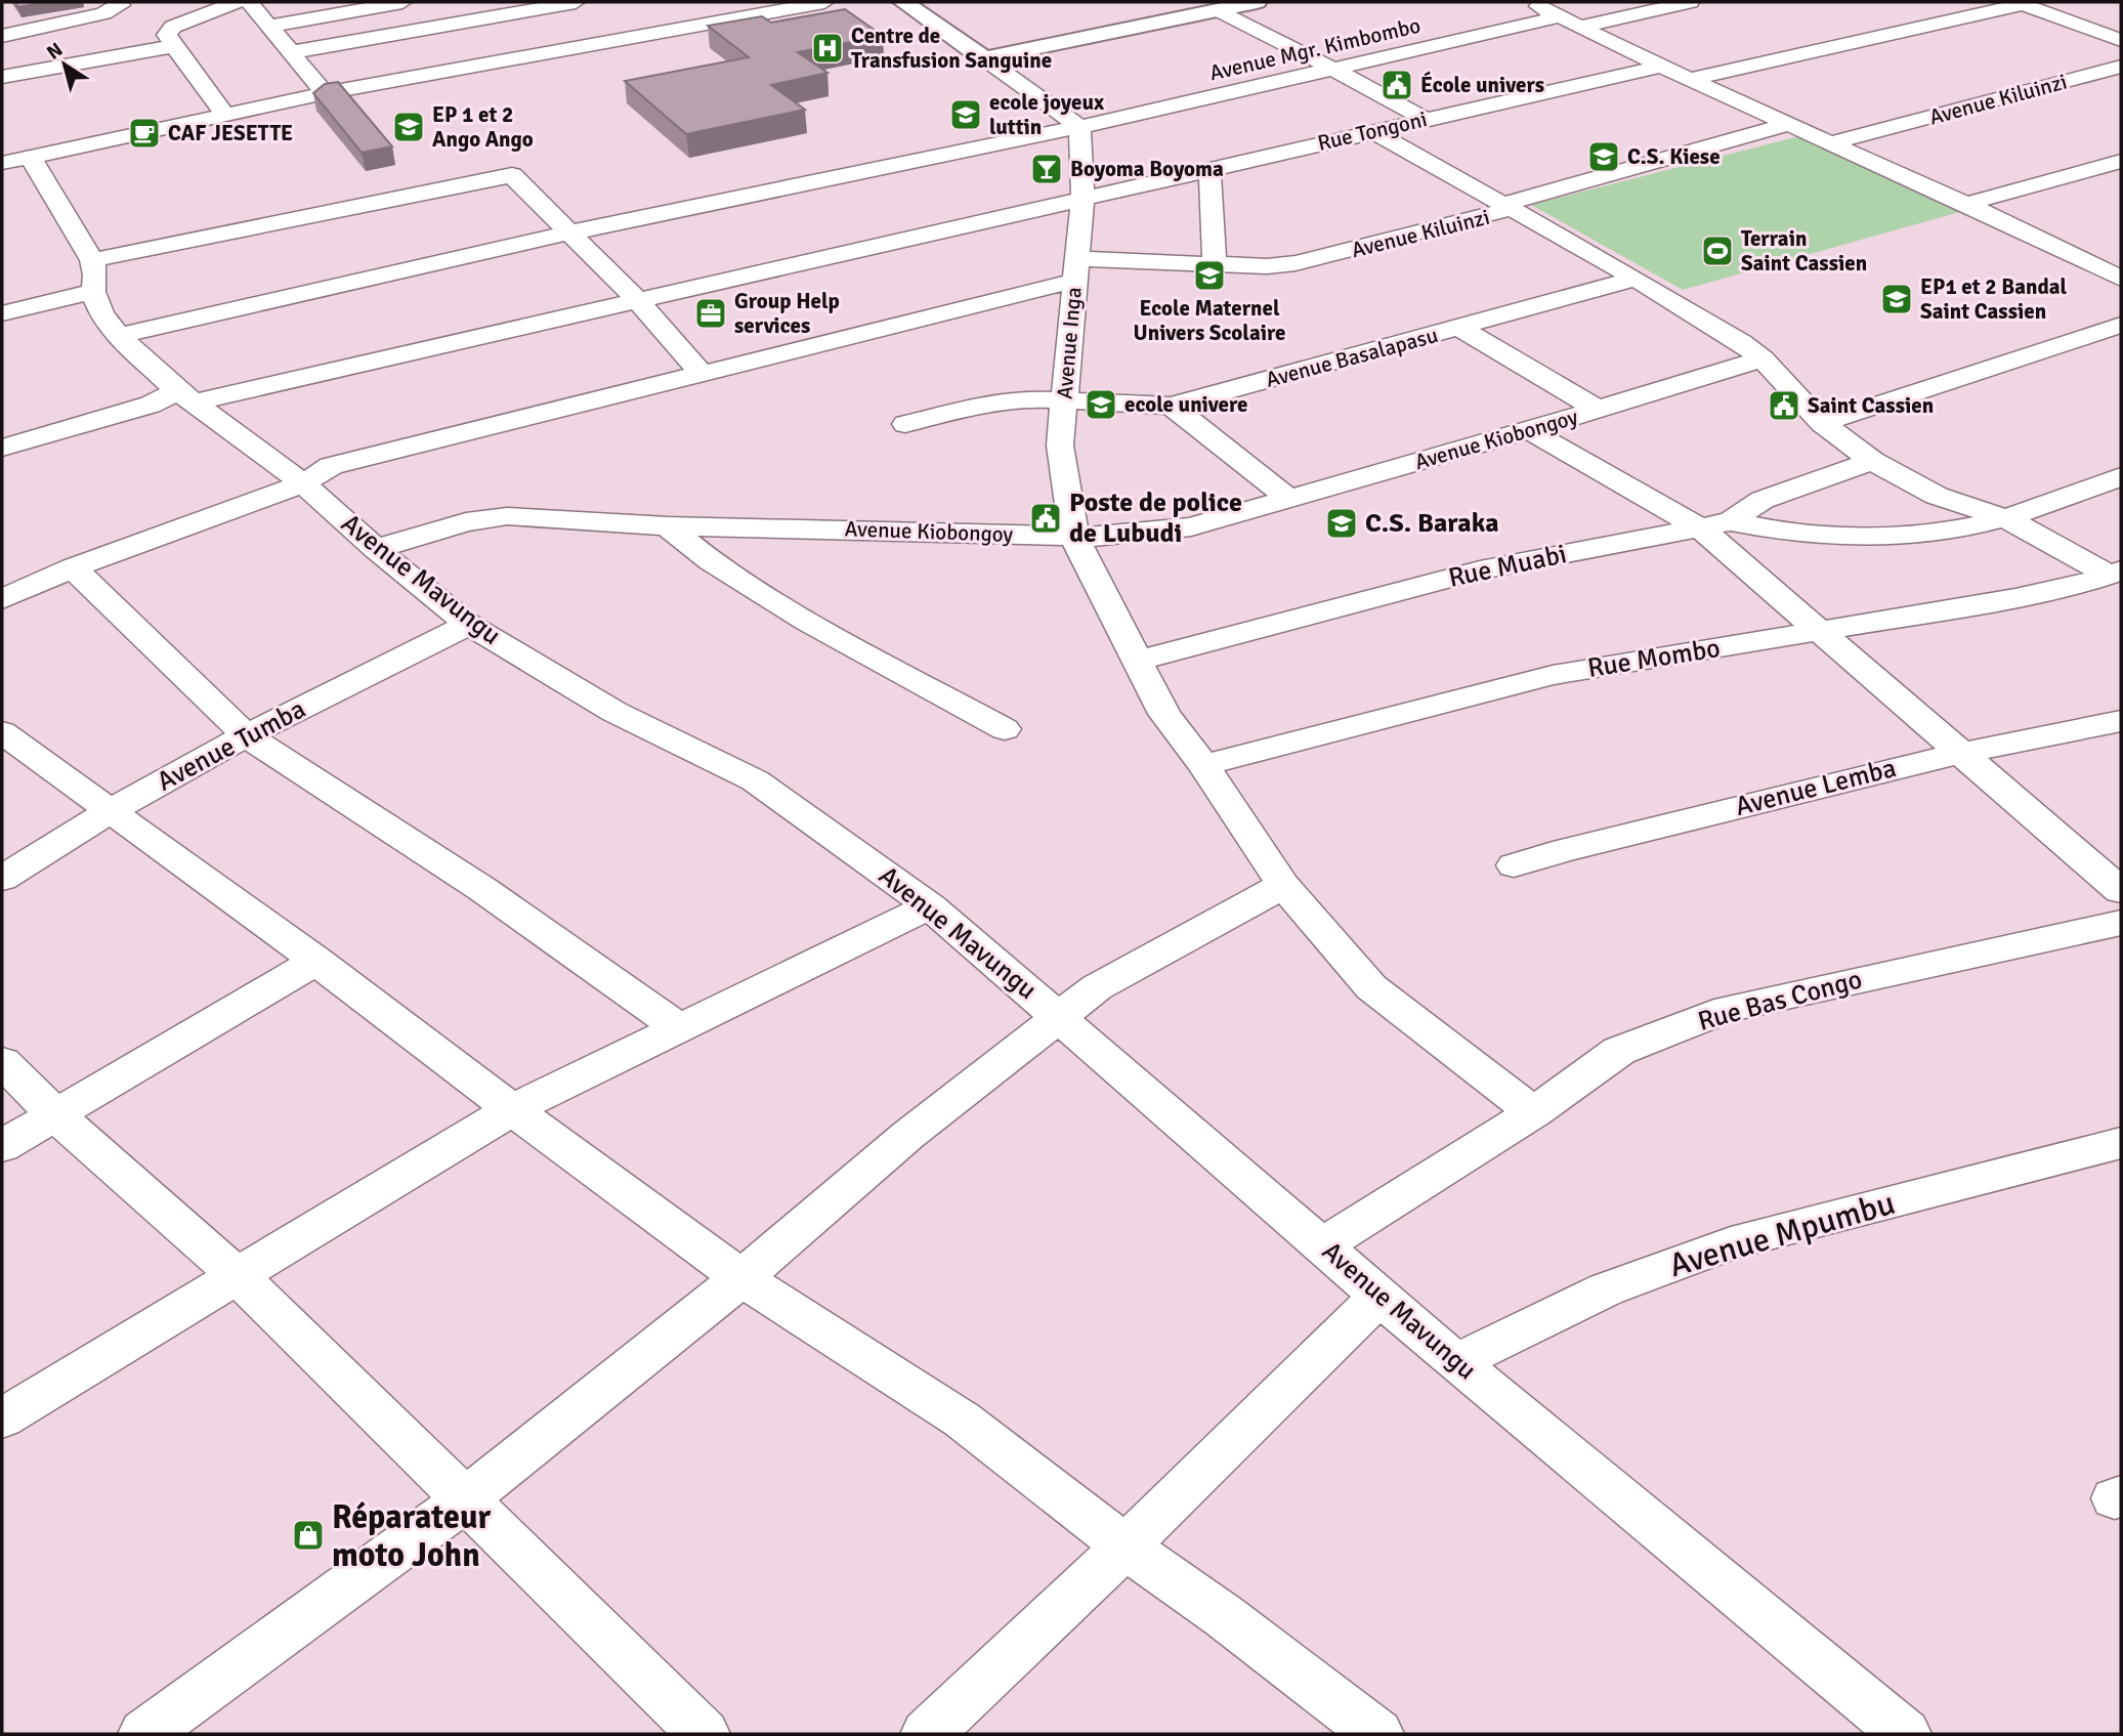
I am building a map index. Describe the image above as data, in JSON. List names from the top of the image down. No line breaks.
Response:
{"streets":{"street":["Avenue Mgr. Kimbombo","Avenue Kiluinzi","Rue Tongoni","Avenue Inga","Avenue Basalapasu","Avenue Kiobongoy","Rue Muabi","Avenue Mavungu","Rue Mombo","Avenue Tumba","Avenue Lemba","Rue Bas Congo","Avenue Mpumbu"]},"crossings":[["Avenue Mgr. Kimbombo","Avenue Inga"],["Avenue Mgr. Kimbombo","Avenue Mavungu"],["Avenue Kiluinzi","Avenue Inga"],["Avenue Kiluinzi","Avenue Mavungu"],["Rue Tongoni","Avenue Inga"],["Rue Tongoni","Avenue Mavungu"],["Avenue Inga","Avenue Basalapasu"],["Avenue Inga","Avenue Kiobongoy"],["Avenue Inga","Rue Muabi"],["Avenue Inga","Rue Mombo"],["Avenue Inga","Rue Bas Congo"],["Avenue Kiobongoy","Avenue Mavungu"],["Avenue Mavungu","Avenue Tumba"],["Avenue Mavungu","Rue Bas Congo"],["Avenue Mavungu","Avenue Mpumbu"]],"places":{"hospital":["Centre de Transfusion Sanguine"],"public building":["École univers","Saint Cassien","Poste de police de Lubudi"],"school or university":["ecole joyeux luttin","EP 1 et 2 Ango Ango","C.S. Kiese","Ecole Maternel Univers Scolaire","EP1 et 2 Bandal Saint Cassien","ecole univere","C.S. Baraka"],"cafe":["CAF JESETTE"],"bar":["Boyoma Boyoma"],"sports":["Terrain Saint Cassien"],"office":["Group Help services"],"shop":["Réparateur moto John"]},"north":"top left"}
